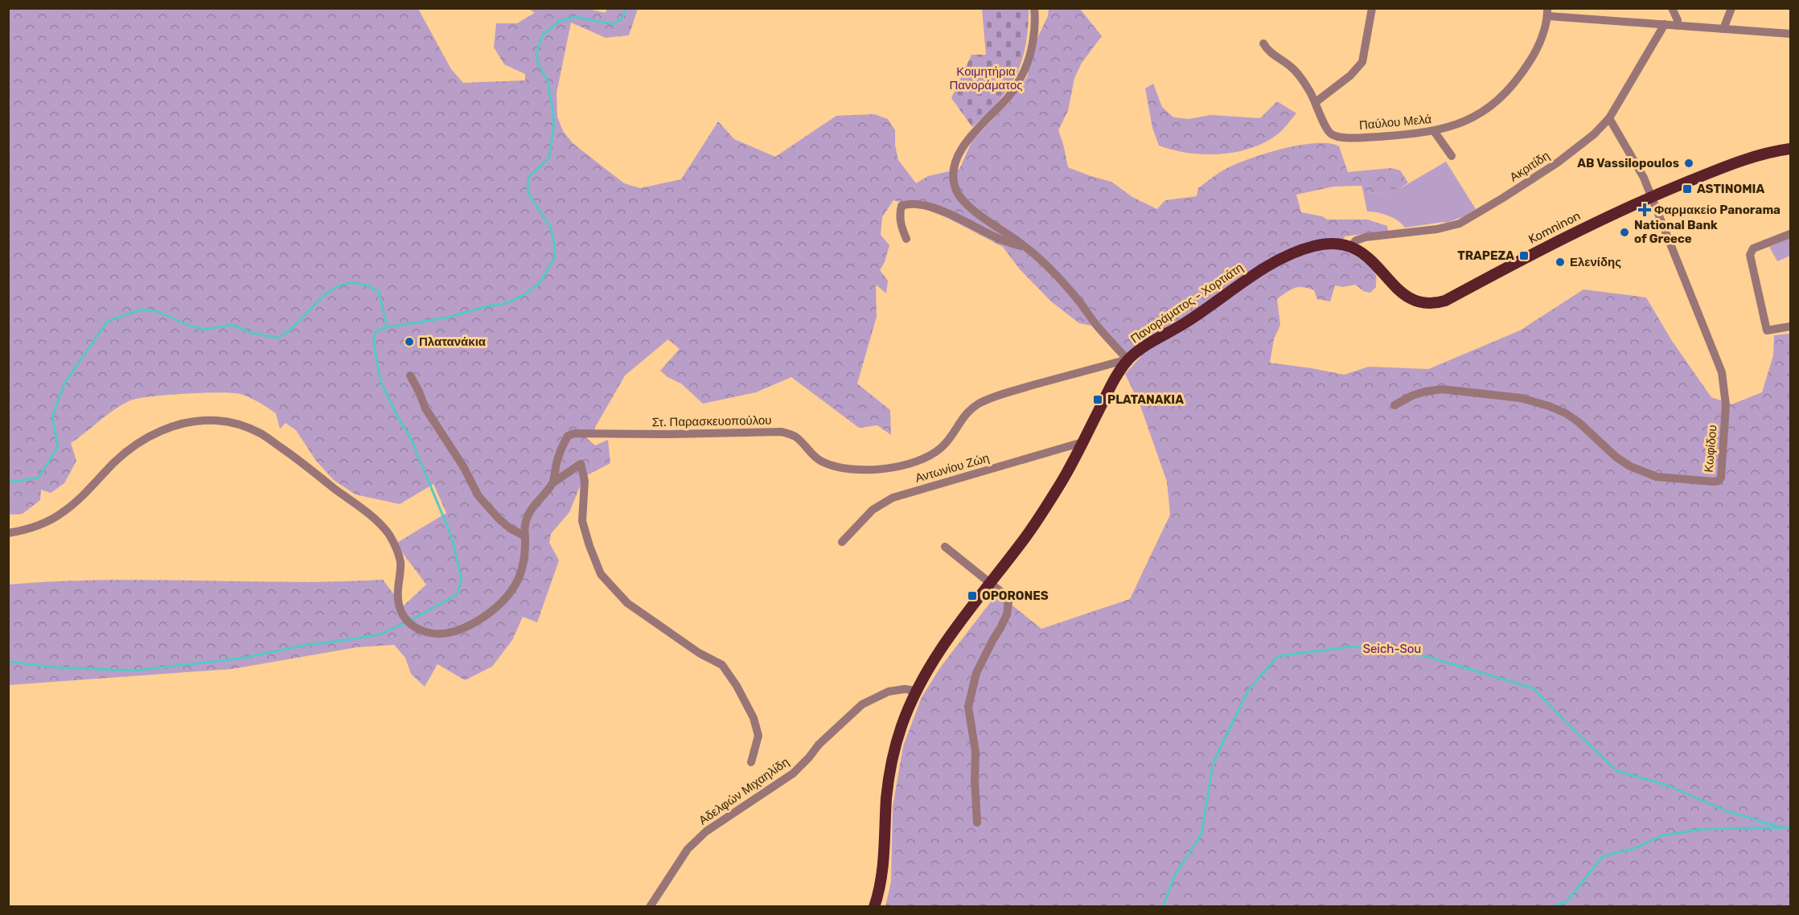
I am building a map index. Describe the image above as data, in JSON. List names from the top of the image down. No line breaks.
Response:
{"streets":{"main road":["Komninon","Πανοράματος - Χορτιάτη"],"street":["Παύλου Μελά","Ακριτίδη","Στ. Παρασκευοπούλου","Κωφίδου","Αντωνίου Ζώη","Αδελφών Μιχαηλίδη"]},"crossings":[["Ακριτίδη","Komninon"],["Ακριτίδη","Πανοράματος - Χορτιάτη"],["Ακριτίδη","Κωφίδου"],["Komninon","Πανοράματος - Χορτιάτη"],["Komninon","Κωφίδου"],["Πανοράματος - Χορτιάτη","Στ. Παρασκευοπούλου"],["Πανοράματος - Χορτιάτη","Αντωνίου Ζώη"],["Πανοράματος - Χορτιάτη","Αδελφών Μιχαηλίδη"]],"parks":["Κοιμητήρια Πανοράματος","Seich-Sou"],"places":{"other":["AB Vassilopoulos","National Bank of Greece","Ελενίδης","Πλατανάκια"],"transit":["ASTINOMIA","TRAPEZA","PLATANAKIA","OPORONES"],"health":["Φαρμακείο Panorama"]}}
